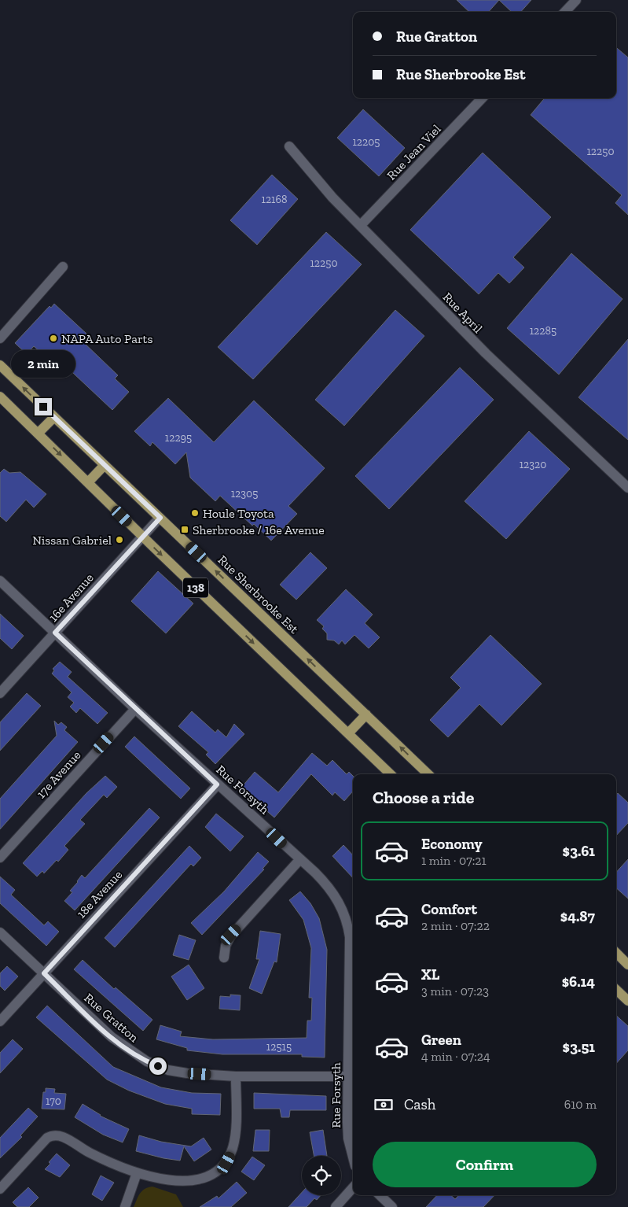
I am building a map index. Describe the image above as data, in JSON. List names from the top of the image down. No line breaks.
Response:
{"streets":{"main road":["138","Rue Sherbrooke Est"],"street":["Rue Jean Viel","Rue April","16e Avenue","17e Avenue","Rue Forsyth","18e Avenue","Rue Gratton"]},"crossings":[["Rue Jean Viel","Rue April"],["138","16e Avenue"],["Rue Sherbrooke Est","16e Avenue"],["16e Avenue","Rue Forsyth"],["17e Avenue","Rue Forsyth"],["Rue Forsyth","18e Avenue"],["Rue Forsyth","Rue Gratton"],["18e Avenue","Rue Gratton"]],"places":{"other":["NAPA Auto Parts","Houle Toyota","Nissan Gabriel"],"transit":["Sherbrooke / 16e Avenue"]},"house_numbers":["12205","12250","12168","12250","12285","12295","12320","12305","12515","170"],"page":{"banner":["Rue Gratton","Rue Sherbrooke Est"],"bubble":"2 min","heading":"Choose a ride","list":[{"name":"Economy","note":"1 min · 07:21","value":"$3.61"},{"name":"Comfort","note":"2 min · 07:22","value":"$4.87"},{"name":"XL","note":"3 min · 07:23","value":"$6.14"},{"name":"Green","note":"4 min · 07:24","value":"$3.51"}],"pay":["Cash","610 m"],"buttons":"Confirm"}}
